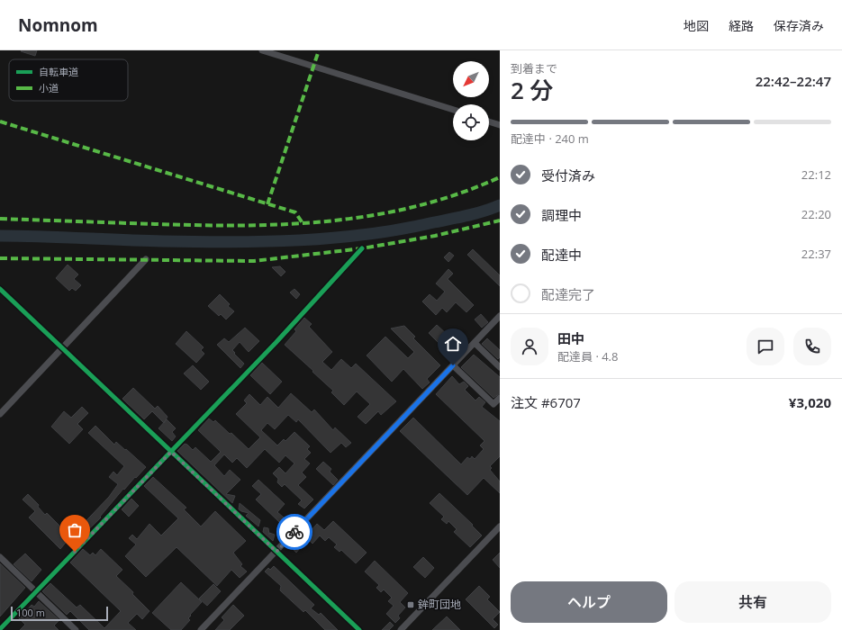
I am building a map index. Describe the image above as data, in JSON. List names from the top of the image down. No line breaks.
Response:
{"places":{"transit":["鉾町団地"]},"legend":["自転車道","小道"],"scale_bar":"100 m","north":"bottom left","page":{"header":"Nomnom","nav":["地図","経路","保存済み"],"heading":["2 分","到着まで","22:42–22:47"],"panel":["田中","配達員 · 4.8","注文 #6707","¥3,020"],"bar":"配達中 · 240 m","list":[["受付済み","22:12"],["調理中","22:20"],["配達中","22:37"],"配達完了"],"buttons":["ヘルプ","共有"],"scale":"100 m"}}
